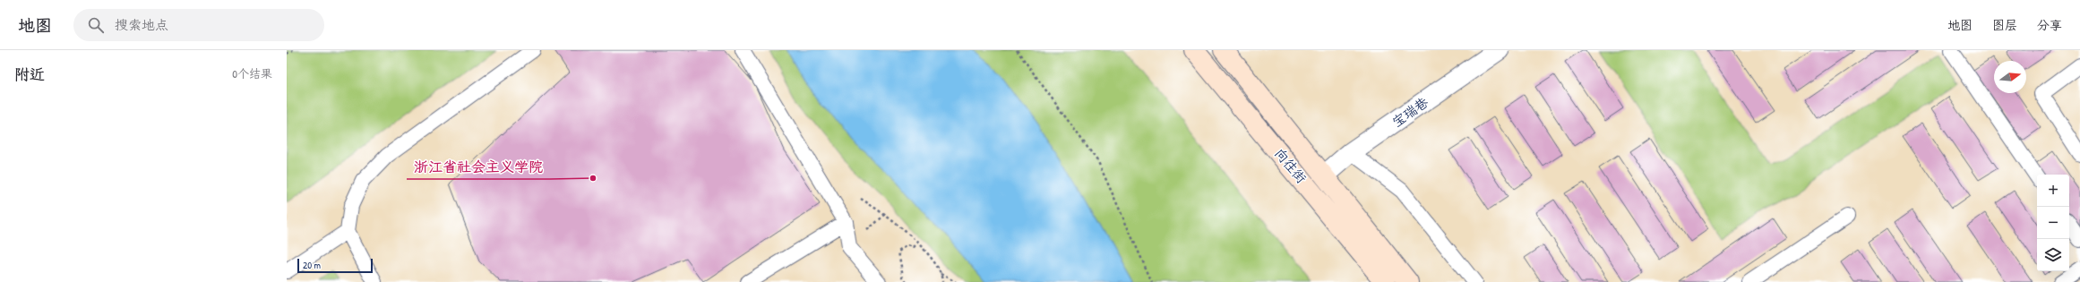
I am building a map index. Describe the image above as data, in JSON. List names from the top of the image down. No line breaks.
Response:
{"streets":{"street":["宝瑞巷","向往街"]},"crossings":[["宝瑞巷","向往街"]],"places":["浙江省社会主义学院"],"scale_bar":"20 m","north":"right","page":{"header":"地图","search":"搜索地点","nav":["地图","图层","分享"],"heading":["附近","0个结果"],"map_buttons":["+","−"],"scale":"20 m"}}
